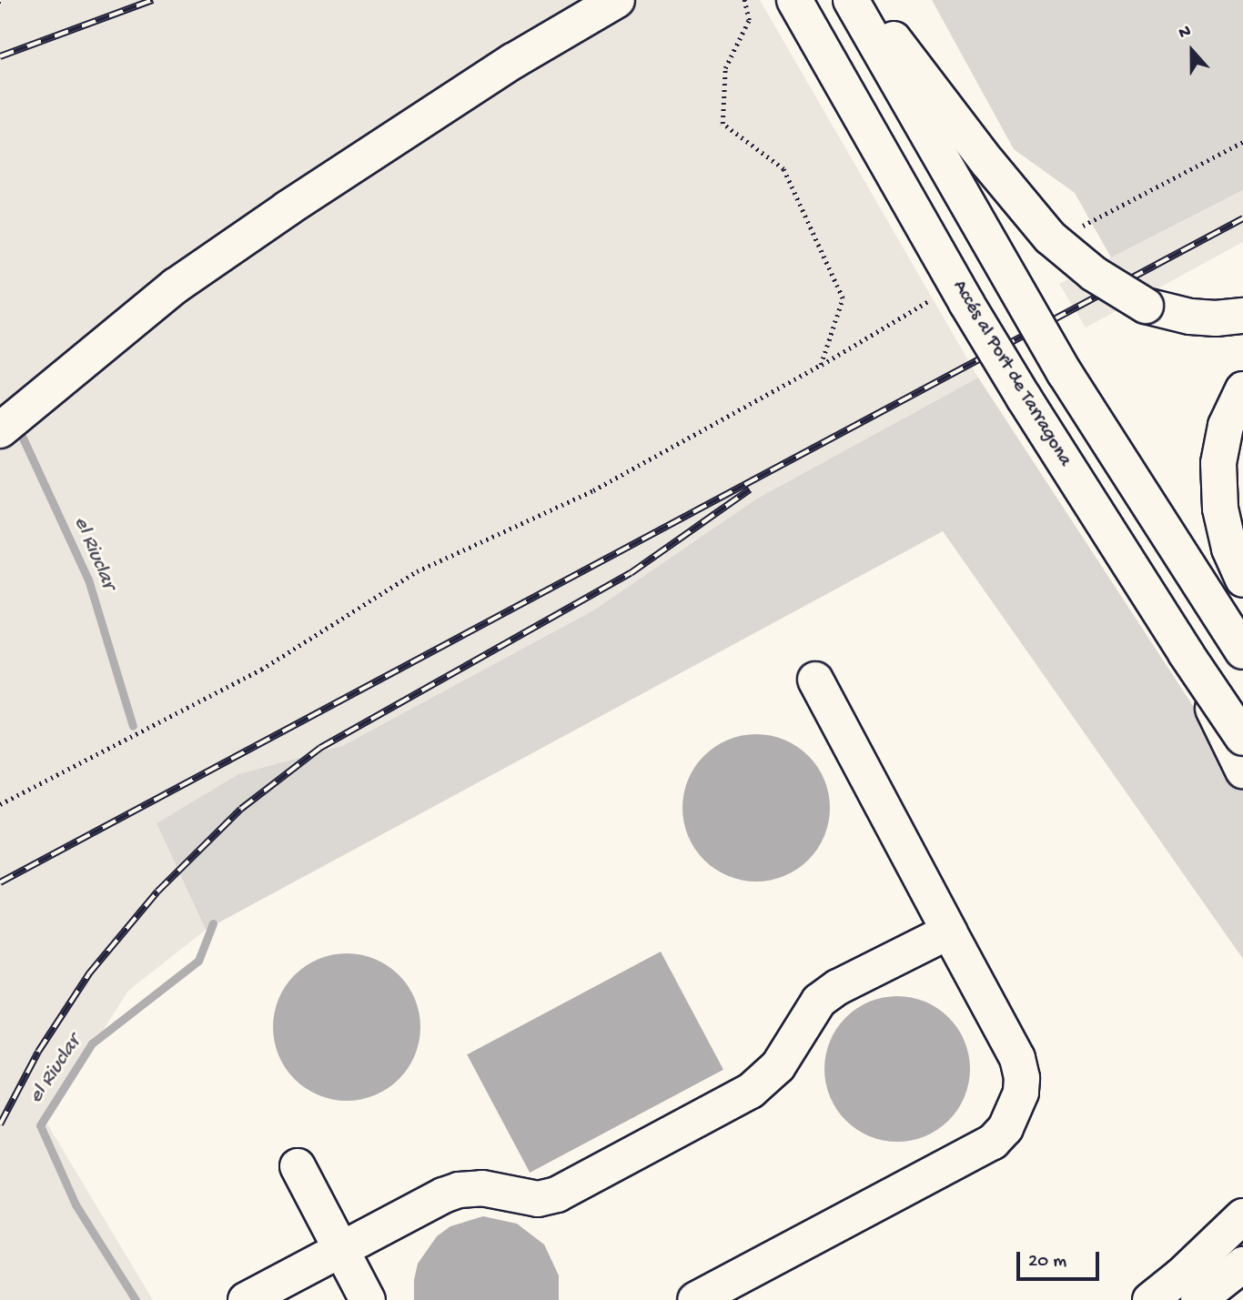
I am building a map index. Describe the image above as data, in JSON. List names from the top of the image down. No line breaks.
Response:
{"streets":{"street":["Accés al Port de Tarragona"]},"water":["el Riuclar"],"scale_bar":"20 m","north":"top"}
